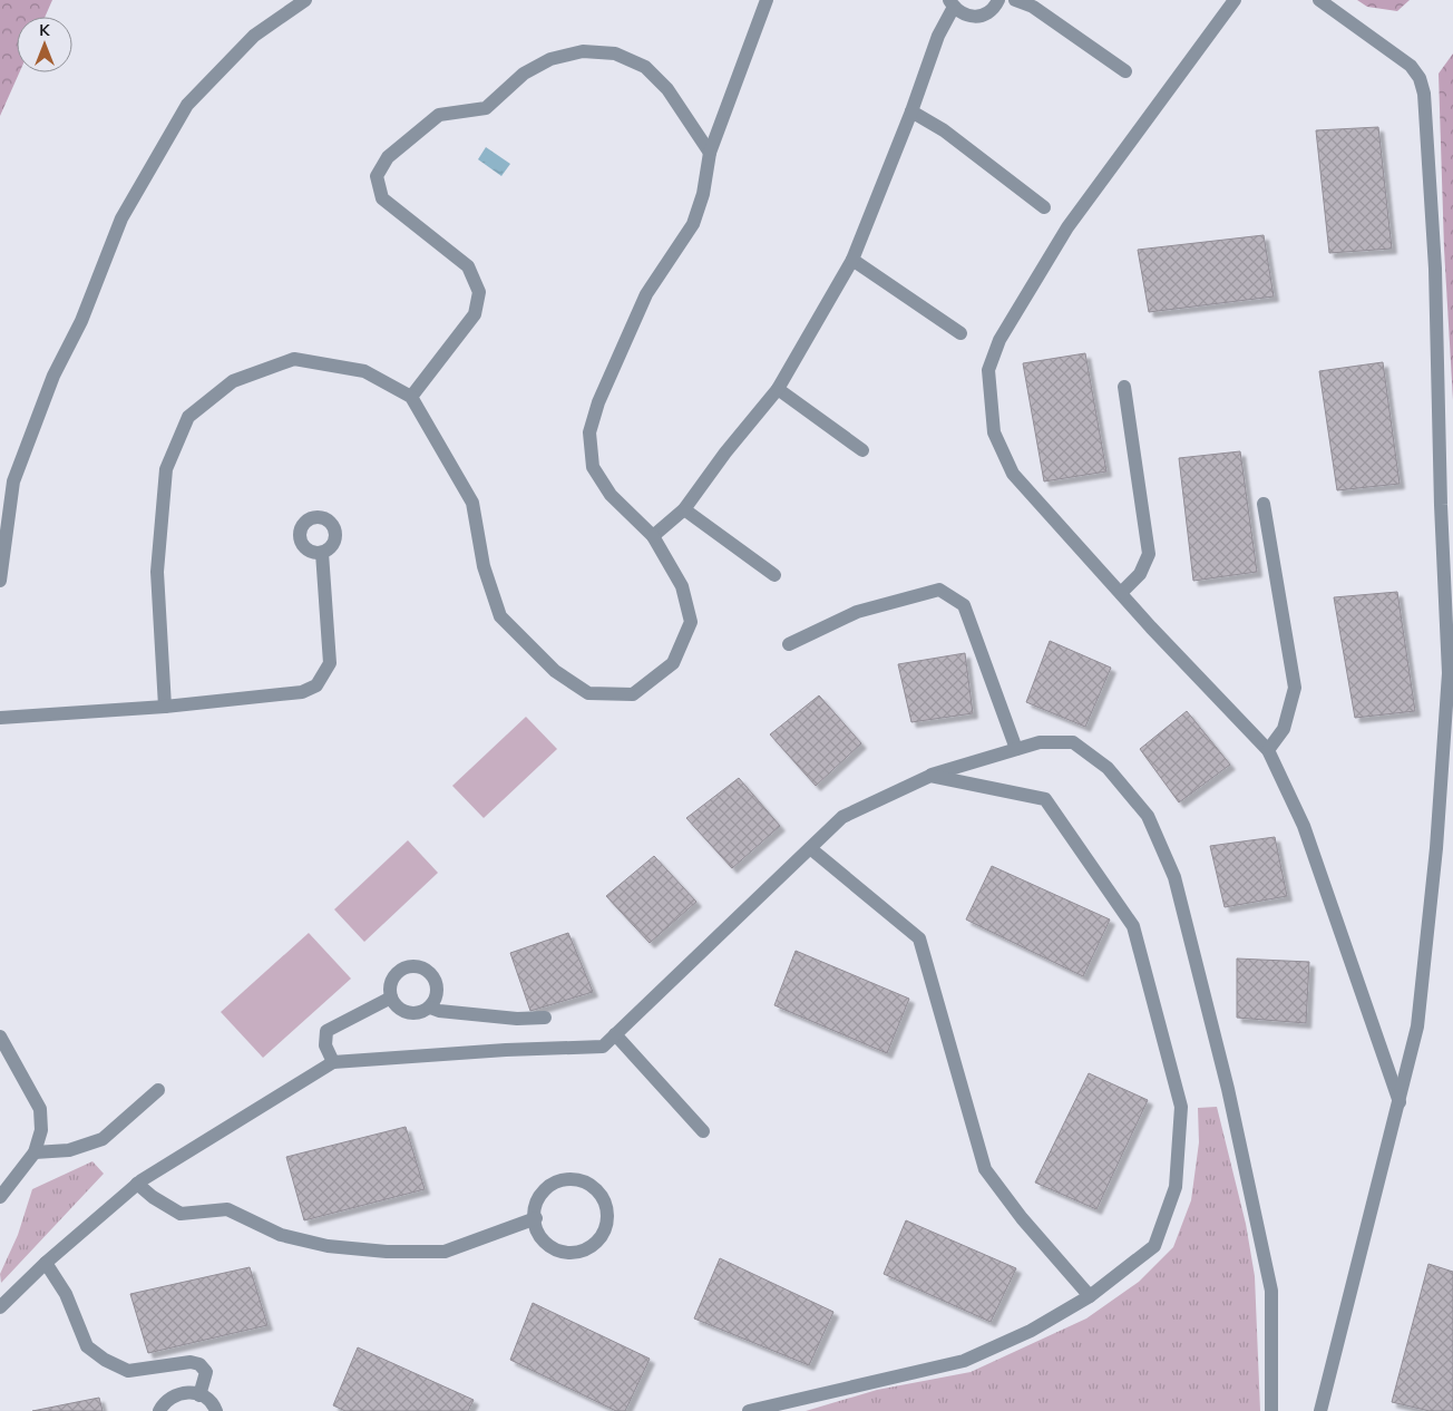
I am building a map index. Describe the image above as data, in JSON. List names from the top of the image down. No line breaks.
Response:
{"north":"top"}
